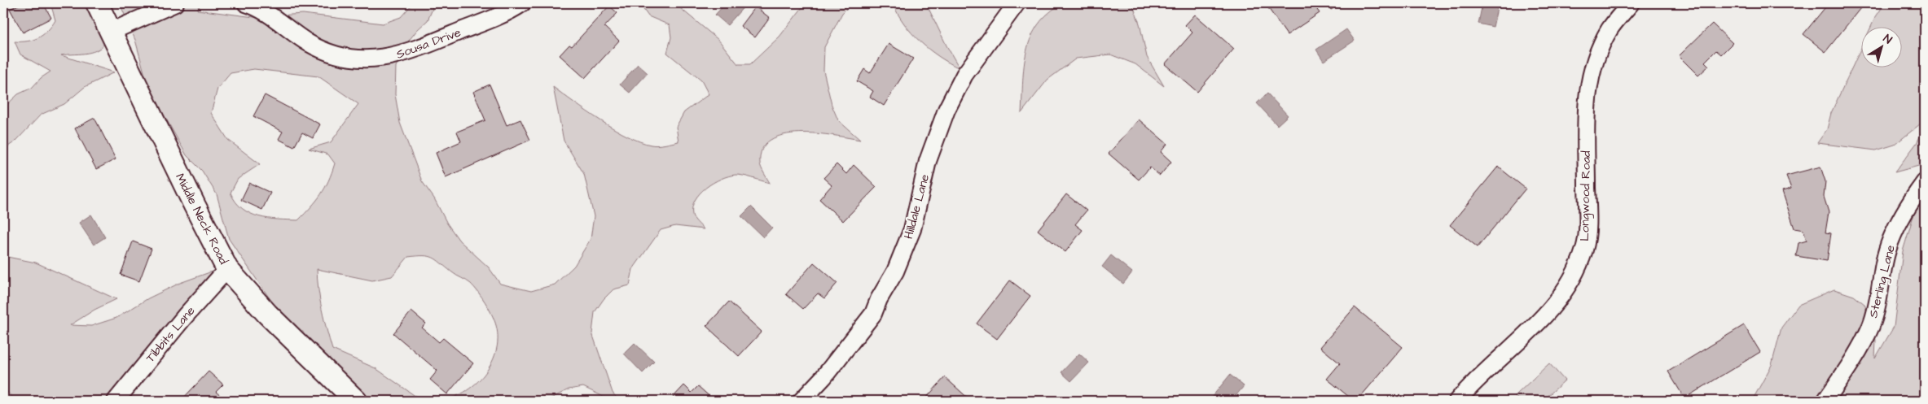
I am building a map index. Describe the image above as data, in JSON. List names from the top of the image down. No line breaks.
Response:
{"streets":{"main road":["Middle Neck Road"],"street":["Sousa Drive","Longwood Road","Hilldale Lane","Sterling Lane","Tibbits Lane"]},"crossings":[["Middle Neck Road","Tibbits Lane"]],"north":"top right"}
